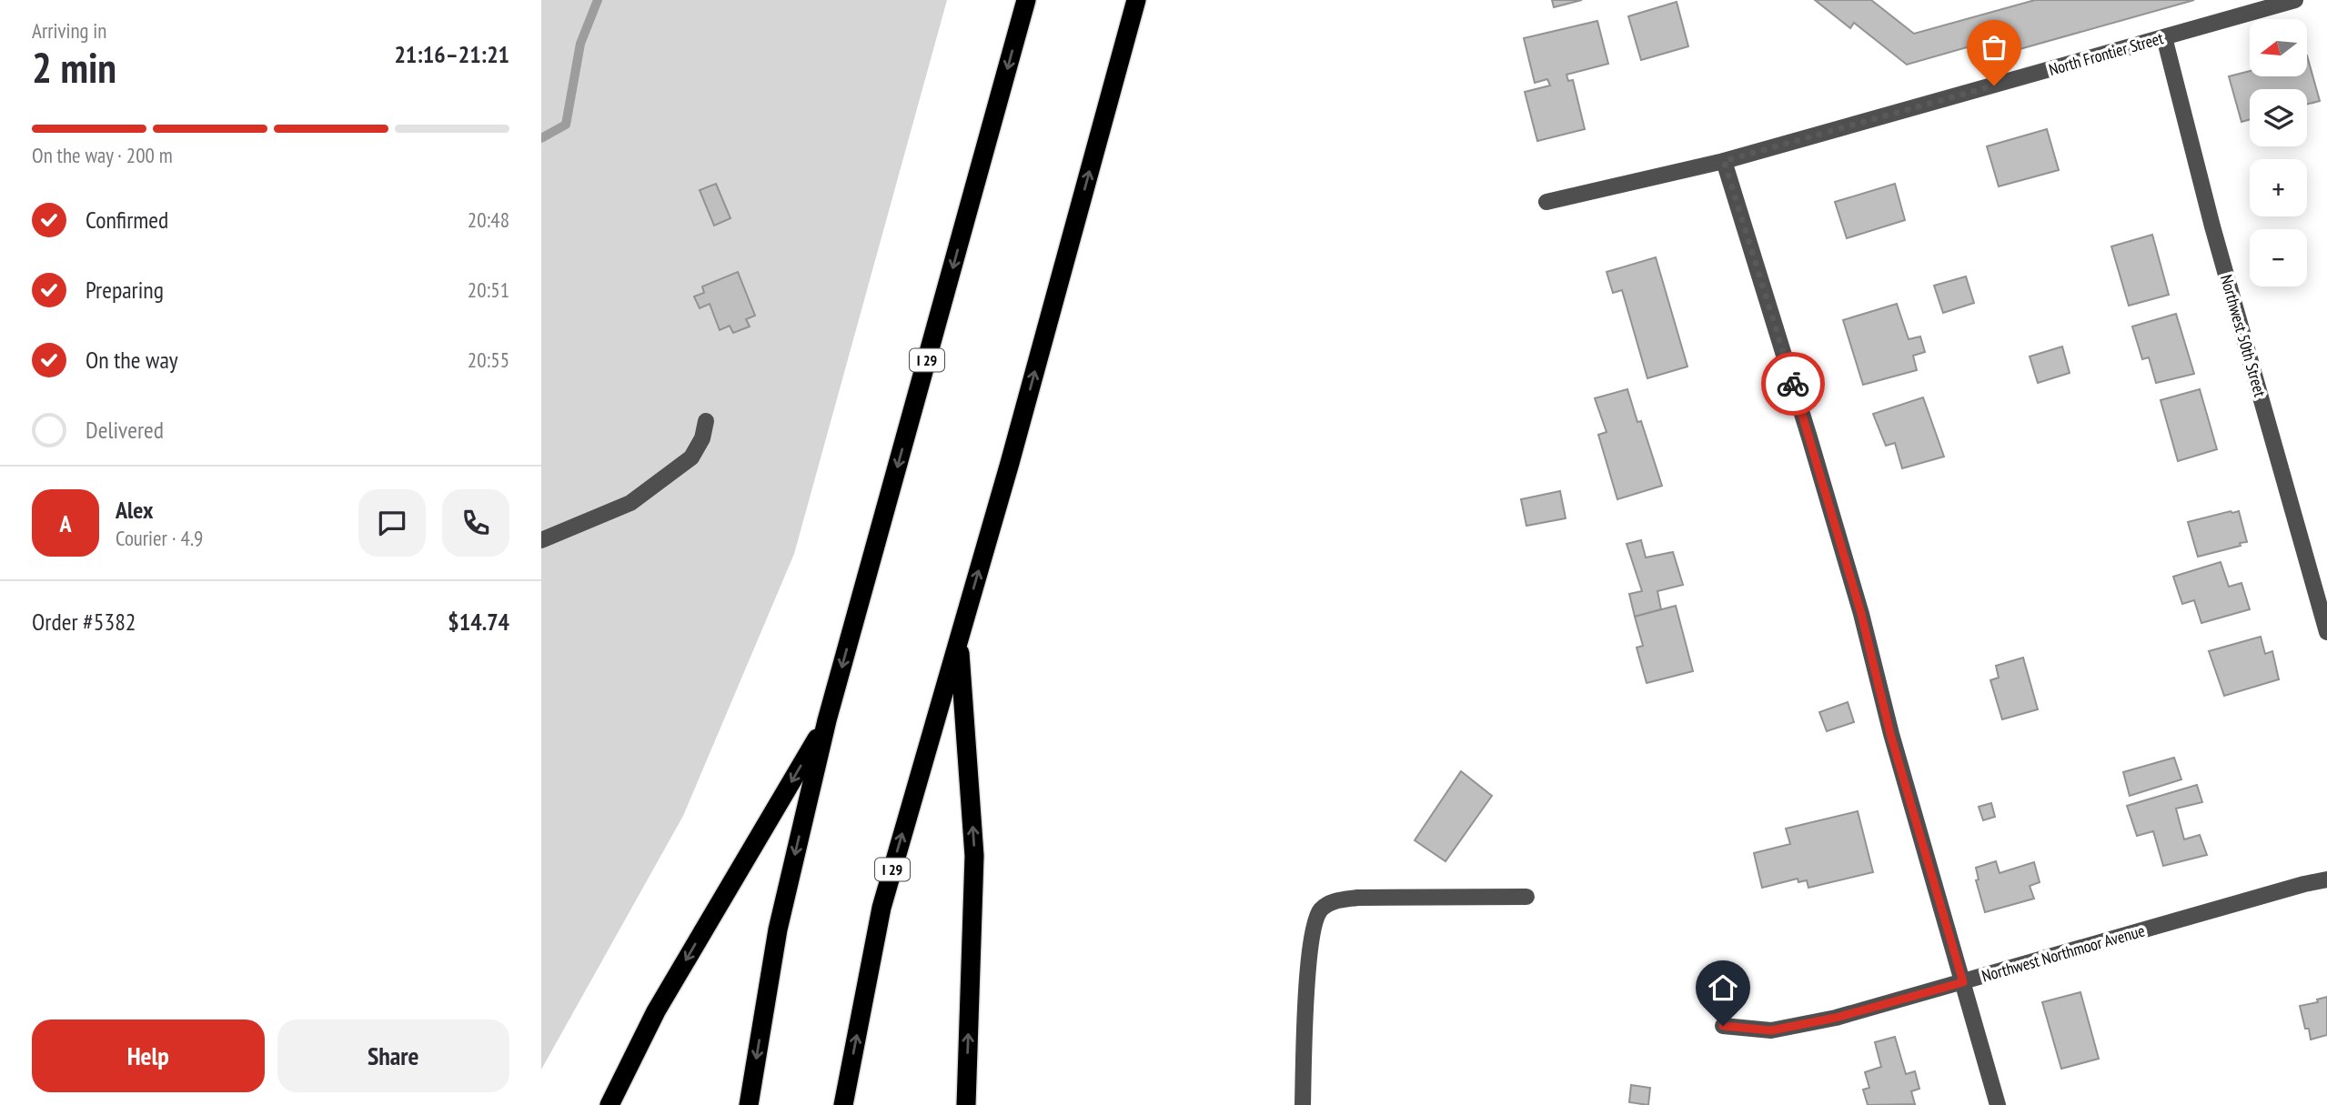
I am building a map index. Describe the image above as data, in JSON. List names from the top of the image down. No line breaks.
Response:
{"streets":{"highway":["I 29"],"street":["North Frontier Street","Northwest 50th Street","Northwest Northmoor Avenue"]},"crossings":[["North Frontier Street","Northwest 50th Street"]],"north":"left","page":{"heading":["2 min","Arriving in","21:16–21:21"],"panel":["Alex","Courier · 4.9","Order #5382","$14.74"],"map_buttons":["+","−"],"bar":"On the way · 200 m","list":[["Confirmed","20:48"],["Preparing","20:51"],["On the way","20:55"],"Delivered"],"round":"A","buttons":["Help","Share"]}}
